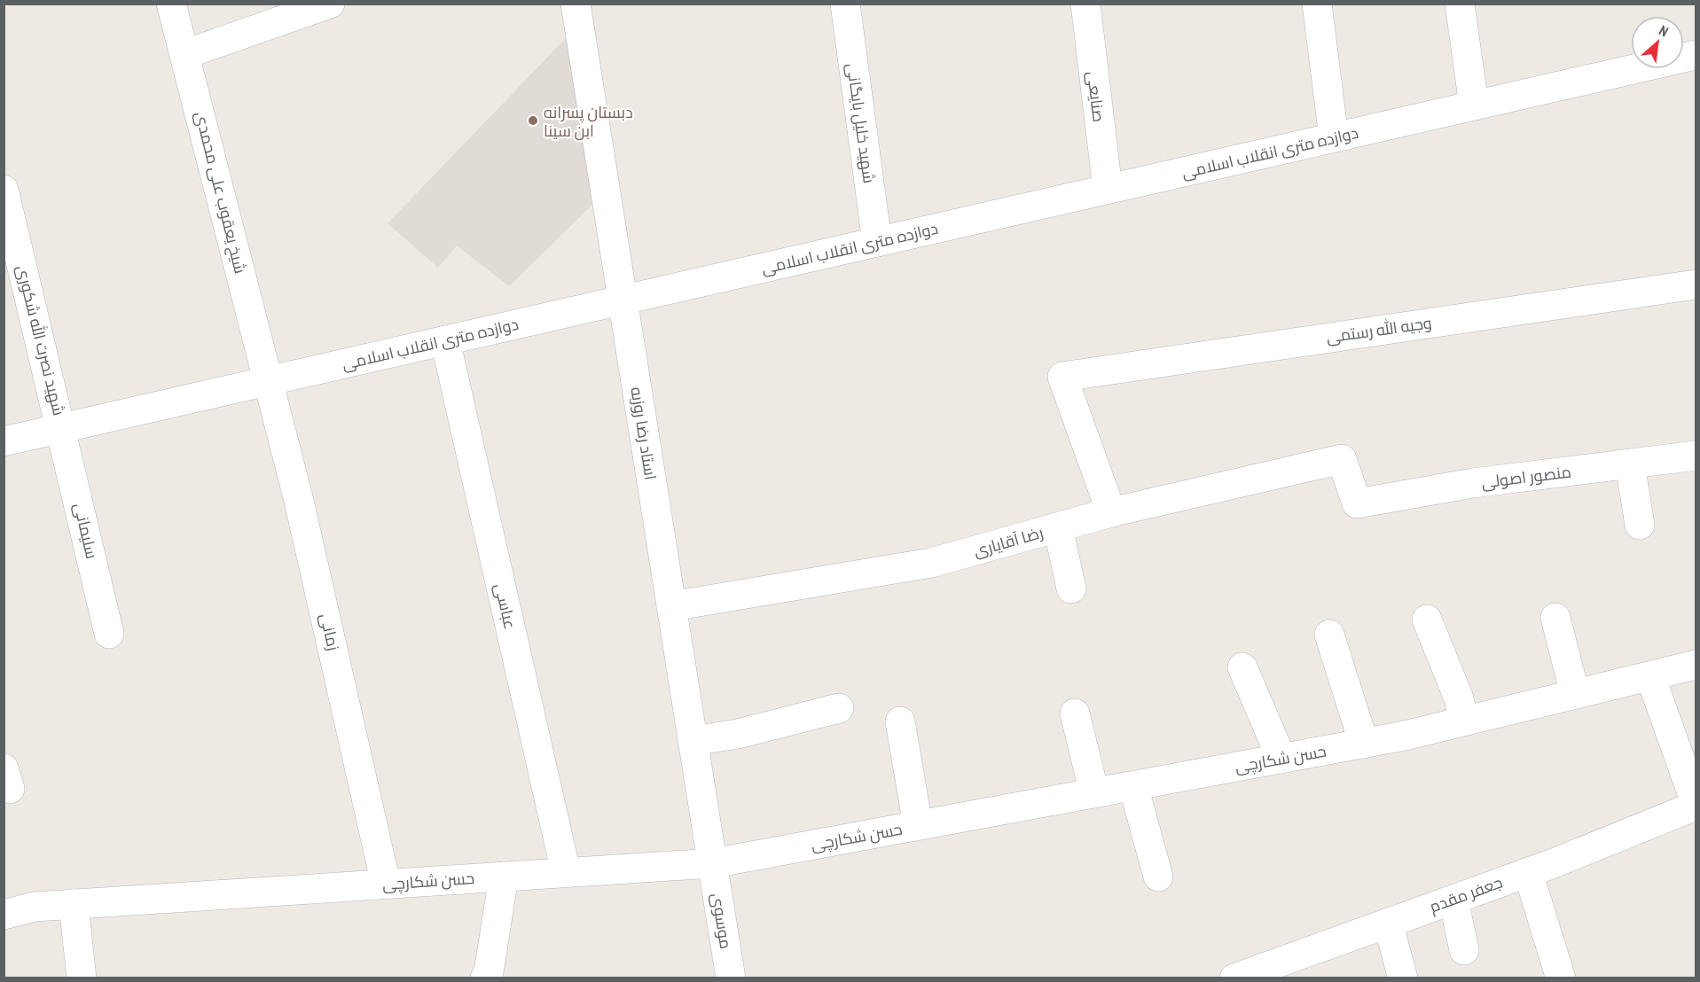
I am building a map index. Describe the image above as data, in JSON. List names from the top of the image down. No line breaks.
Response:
{"streets":{"street":["صنایعی","شهید خلیل بایگانی","دوازده متری انقلاب اسلامی","شیخ یعقوب علی محمدی","وجیه الله رستمی","شهید نصرت الله شکوری","استاد رضا روزبه","منصور اصولی","سلیمانی","رضا آقایاری","عباسی","زمانی","حسن شکارچی","جعفر مقدم","موسوی"]},"crossings":[["صنایعی","دوازده متری انقلاب اسلامی"],["شهید خلیل بایگانی","دوازده متری انقلاب اسلامی"],["دوازده متری انقلاب اسلامی","شیخ یعقوب علی محمدی"],["دوازده متری انقلاب اسلامی","شهید نصرت الله شکوری"],["دوازده متری انقلاب اسلامی","استاد رضا روزبه"],["دوازده متری انقلاب اسلامی","سلیمانی"],["دوازده متری انقلاب اسلامی","عباسی"],["دوازده متری انقلاب اسلامی","زمانی"],["شیخ یعقوب علی محمدی","زمانی"],["وجیه الله رستمی","رضا آقایاری"],["شهید نصرت الله شکوری","سلیمانی"],["استاد رضا روزبه","رضا آقایاری"],["استاد رضا روزبه","حسن شکارچی"],["استاد رضا روزبه","موسوی"],["منصور اصولی","رضا آقایاری"],["عباسی","حسن شکارچی"],["زمانی","حسن شکارچی"],["حسن شکارچی","جعفر مقدم"],["حسن شکارچی","موسوی"]],"places":["دبستان پسرانه ابن سینا"],"north":"top right"}
